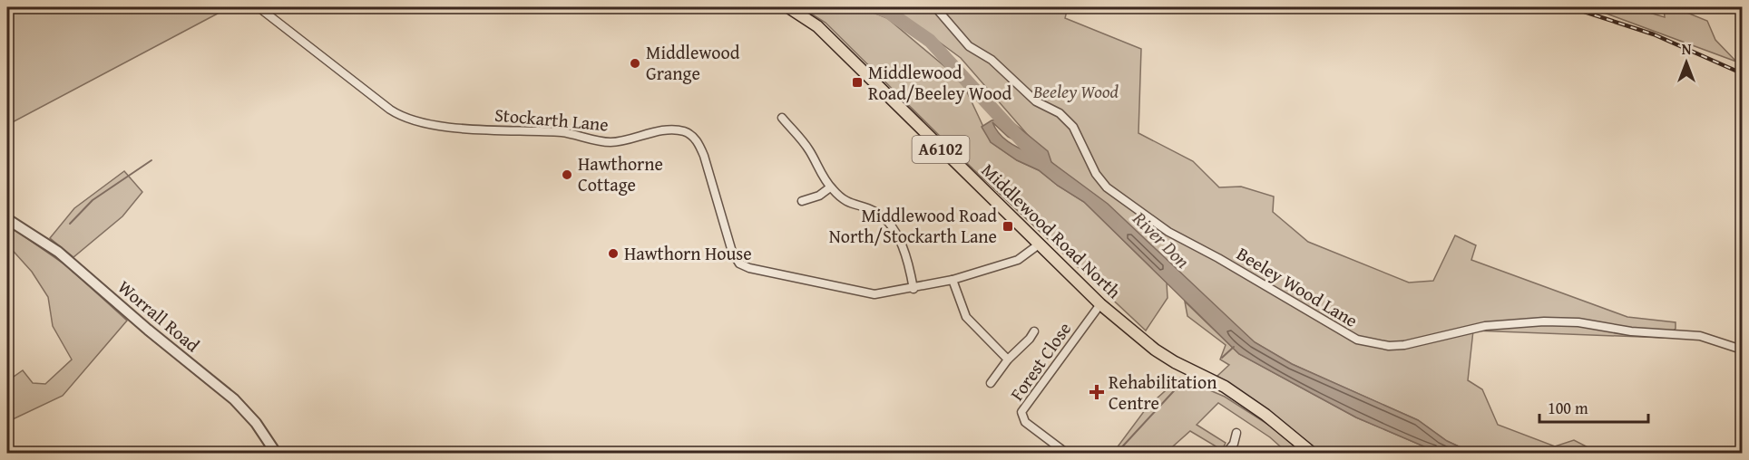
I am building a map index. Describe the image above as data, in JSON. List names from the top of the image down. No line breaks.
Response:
{"streets":{"main road":["A6102","Middlewood Road North"],"street":["Stockarth Lane","Beeley Wood Lane","Worrall Road","Forest Close"]},"crossings":[["Stockarth Lane","Middlewood Road North"],["Middlewood Road North","Forest Close"]],"water":["River Don"],"parks":["Beeley Wood"],"places":{"other":["Middlewood Grange","Hawthorne Cottage","Hawthorn House"],"transit":["Middlewood Road/Beeley Wood","Middlewood Road North/Stockarth Lane"],"health":["Rehabilitation Centre"]},"scale_bar":"100 m","north":"top"}
